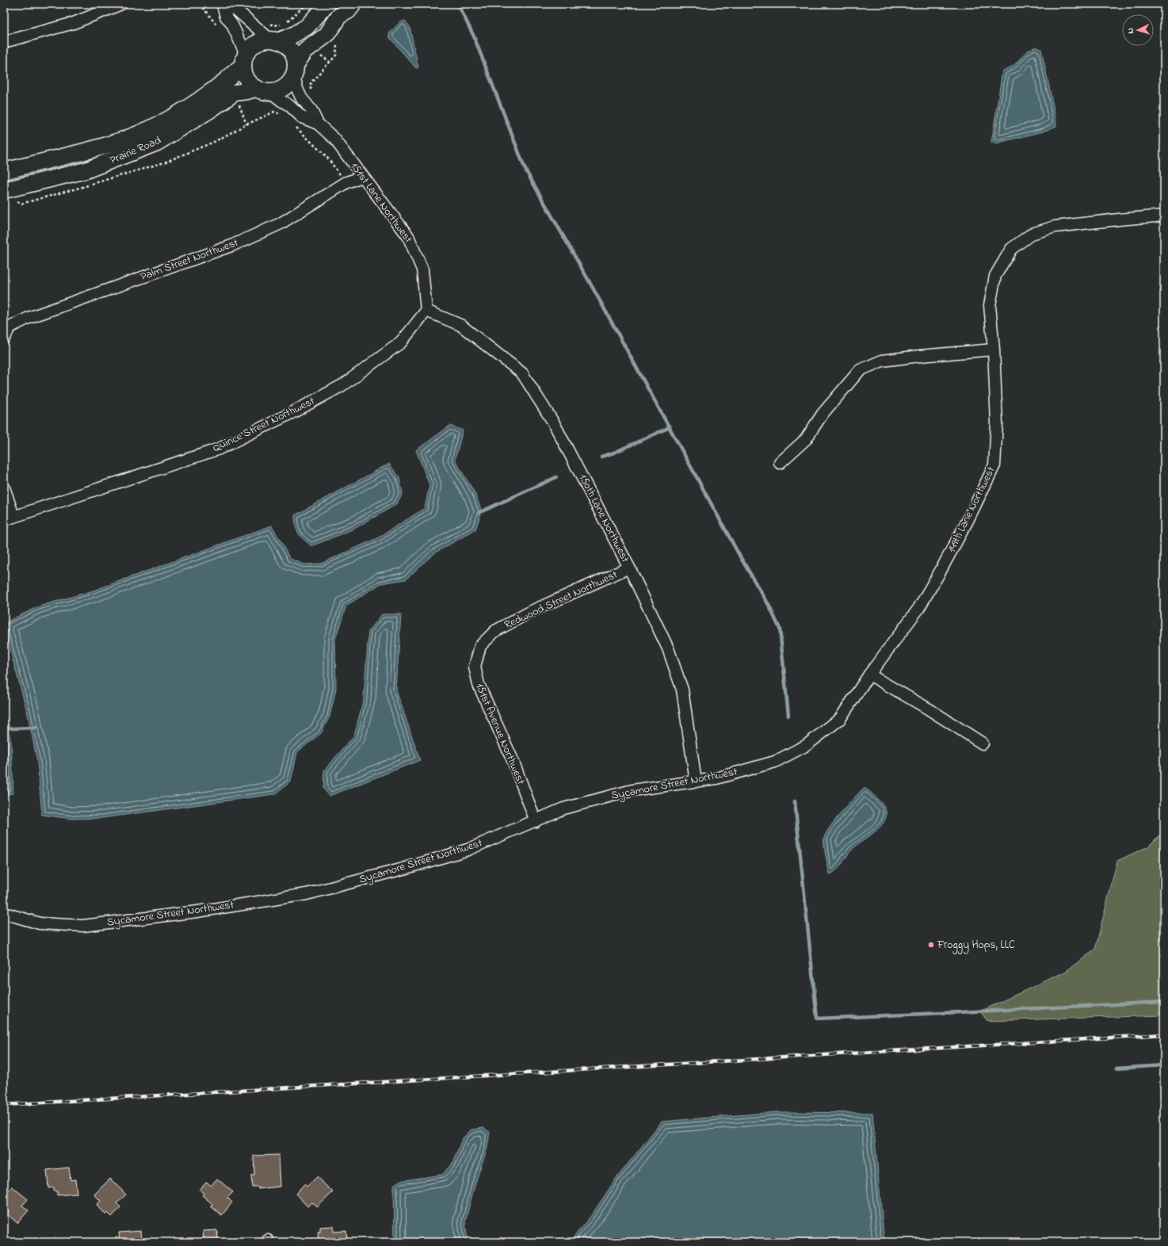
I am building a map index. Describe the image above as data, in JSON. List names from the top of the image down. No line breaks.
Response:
{"streets":{"street":["Prairie Road","151st Lane Northwest","Palm Street Northwest","Quince Street Northwest","149th Lane Northwest","150th Lane Northwest","Redwood Street Northwest","151st Avenue Northwest","Sycamore Street Northwest"]},"crossings":[["Prairie Road","151st Lane Northwest"],["151st Lane Northwest","Palm Street Northwest"],["151st Lane Northwest","Quince Street Northwest"],["151st Lane Northwest","150th Lane Northwest"],["Quince Street Northwest","150th Lane Northwest"],["149th Lane Northwest","Sycamore Street Northwest"],["150th Lane Northwest","Redwood Street Northwest"],["150th Lane Northwest","Sycamore Street Northwest"],["Redwood Street Northwest","151st Avenue Northwest"],["151st Avenue Northwest","Sycamore Street Northwest"]],"places":["Froggy Hops, LLC"],"north":"left"}
